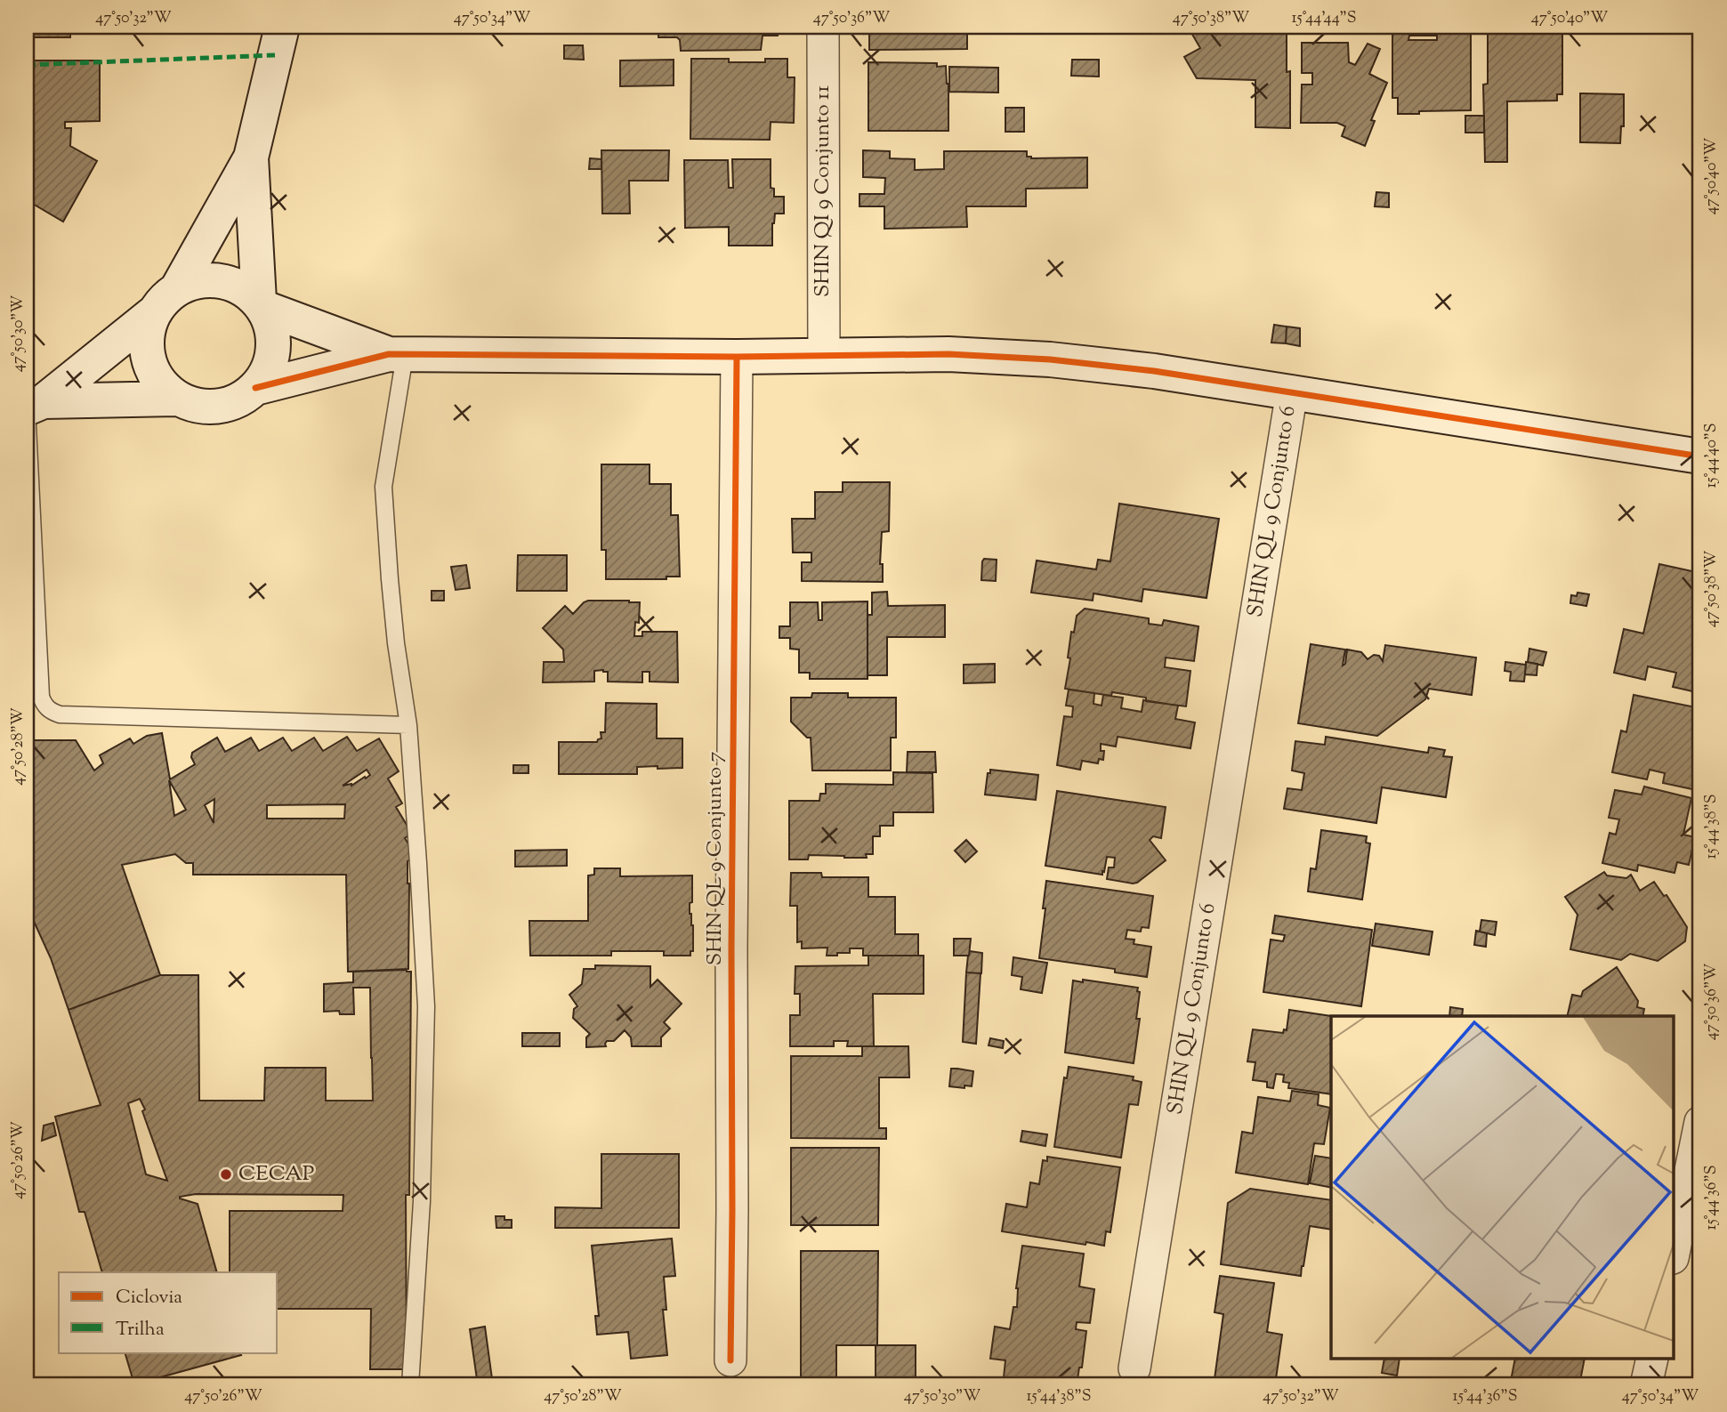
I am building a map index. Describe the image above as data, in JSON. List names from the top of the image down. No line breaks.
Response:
{"streets":{"street":["SHIN QI 9 Conjunto 11","SHIN QL 9 Conjunto 6","SHIN QL 9 Conjunto 7"]},"places":["CECAP"],"legend":["Ciclovia","Trilha"],"coordinates":["47°50'32\"W","47°50'34\"W","47°50'36\"W","47°50'38\"W","15°44'44\"S","47°50'40\"W","47°50'30\"W","15°44'40\"S","47°50'28\"W","15°44'38\"S","47°50'26\"W","15°44'36\"S"]}
